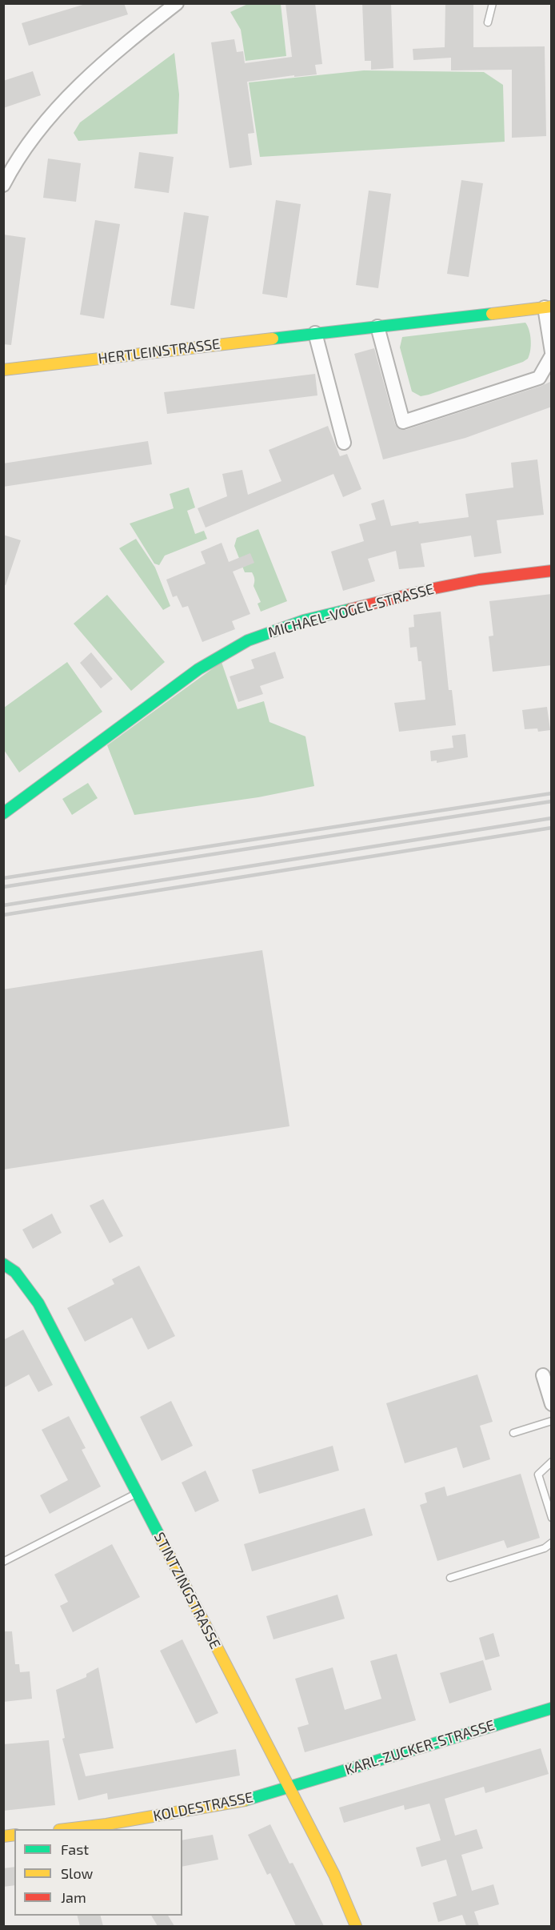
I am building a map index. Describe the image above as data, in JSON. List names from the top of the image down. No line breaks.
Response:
{"streets":{"street":["HERTLEINSTRASSE","MICHAEL-VOGEL-STRASSE","STINTZINGSTRASSE","KARL-ZUCKER-STRASSE","KOLDESTRASSE"]},"crossings":[["STINTZINGSTRASSE","KARL-ZUCKER-STRASSE"],["STINTZINGSTRASSE","KOLDESTRASSE"],["KARL-ZUCKER-STRASSE","KOLDESTRASSE"]],"legend":["Fast","Slow","Jam"]}
